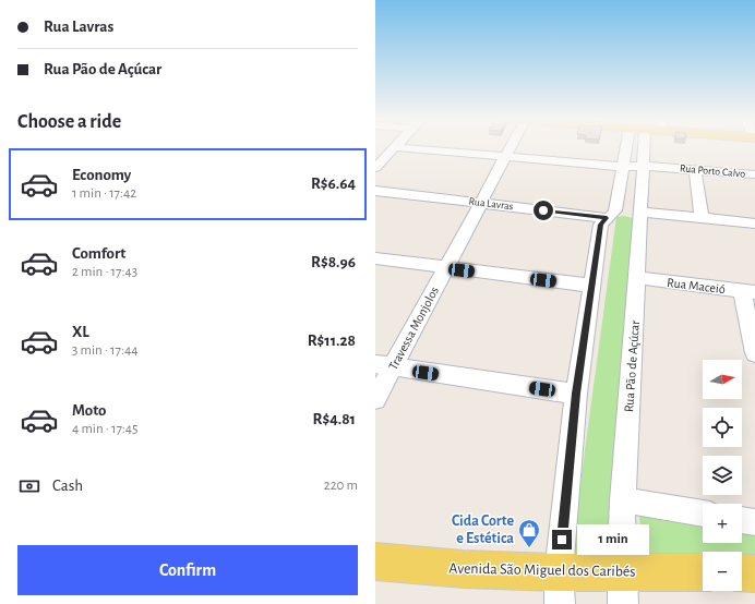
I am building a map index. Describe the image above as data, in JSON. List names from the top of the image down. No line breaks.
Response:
{"streets":{"main road":["Avenida São Miguel dos Caribés"],"street":["Rua Porto Calvo","Rua Lavras","Rua Maceió","Travessa Monjolos","Rua Pão de Açúcar"]},"crossings":[["Rua Porto Calvo","Travessa Monjolos"],["Rua Porto Calvo","Rua Pão de Açúcar"],["Rua Lavras","Travessa Monjolos"],["Rua Maceió","Rua Pão de Açúcar"],["Rua Pão de Açúcar","Avenida São Miguel dos Caribés"]],"places":{"shop":["Cida Corte e Estética"]},"north":"right","page":{"banner":["Rua Lavras","Rua Pão de Açúcar"],"heading":"Choose a ride","list":[{"name":"Economy","note":"1 min · 17:42","value":"R$6.64"},{"name":"Comfort","note":"2 min · 17:43","value":"R$8.96"},{"name":"XL","note":"3 min · 17:44","value":"R$11.28"},{"name":"Moto","note":"4 min · 17:45","value":"R$4.81"}],"map_buttons":["+","−"],"pay":["Cash","220 m"],"bubble":"1 min","buttons":"Confirm"}}
